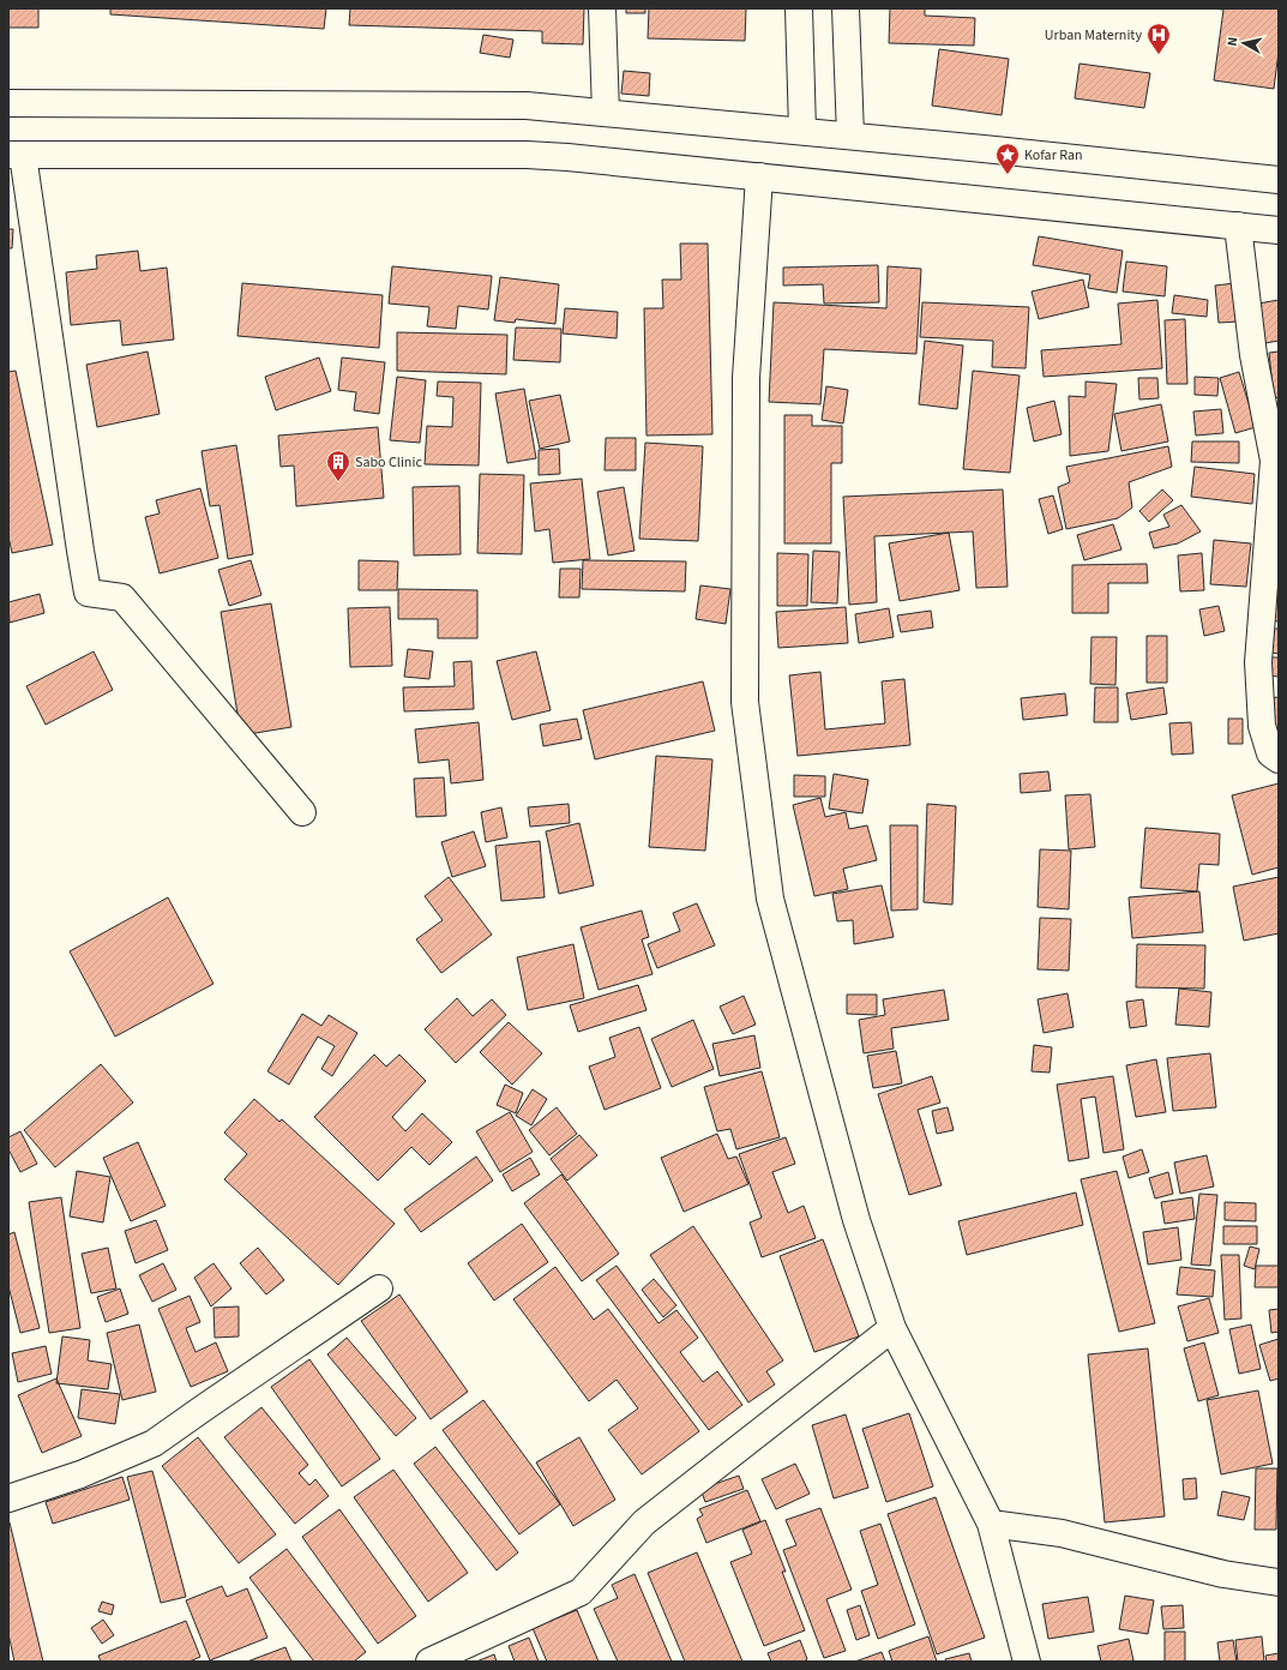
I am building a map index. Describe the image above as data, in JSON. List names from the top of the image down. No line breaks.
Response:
{"places":{"hospital":["Urban Maternity"],"place":["Kofar Ran"],"building":["Sabo Clinic"]},"north":"left"}
